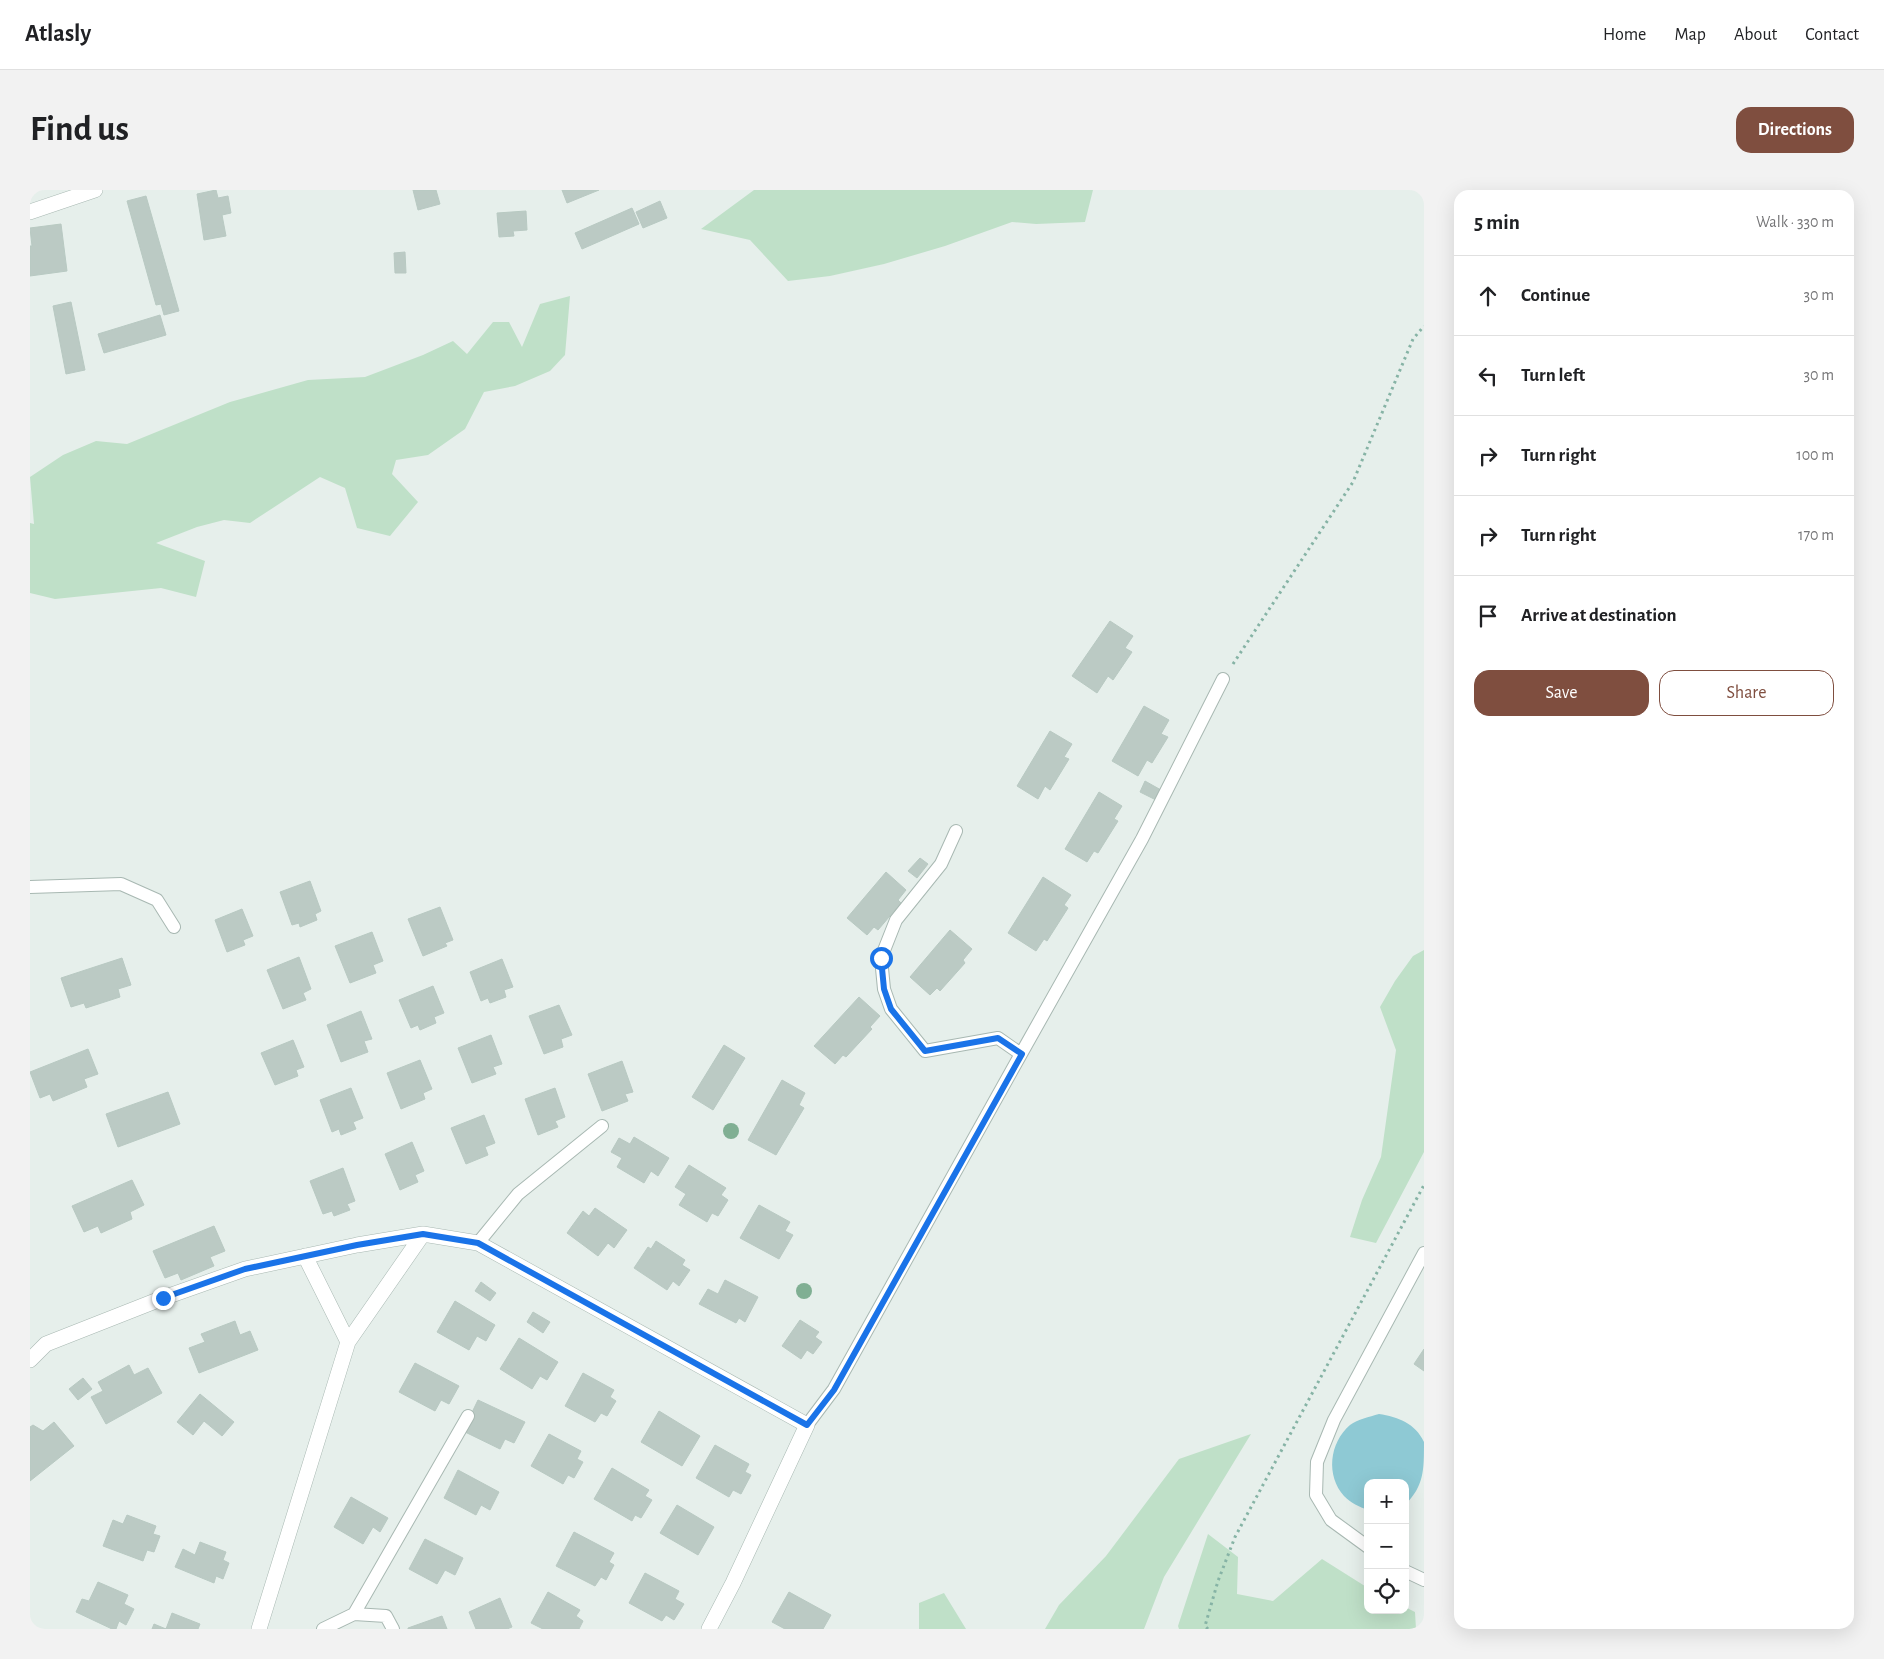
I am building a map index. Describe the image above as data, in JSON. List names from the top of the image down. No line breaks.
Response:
{"page":{"header":"Atlasly","nav":["Home","Map","About","Contact"],"buttons":["Directions",["Save","Share"]],"title":"Find us","heading":["5 min","Walk · 330 m"],"list":[["Continue","30 m"],["Turn left","30 m"],["Turn right","100 m"],["Turn right","170 m"],"Arrive at destination"],"map_buttons":["+","−"]}}
